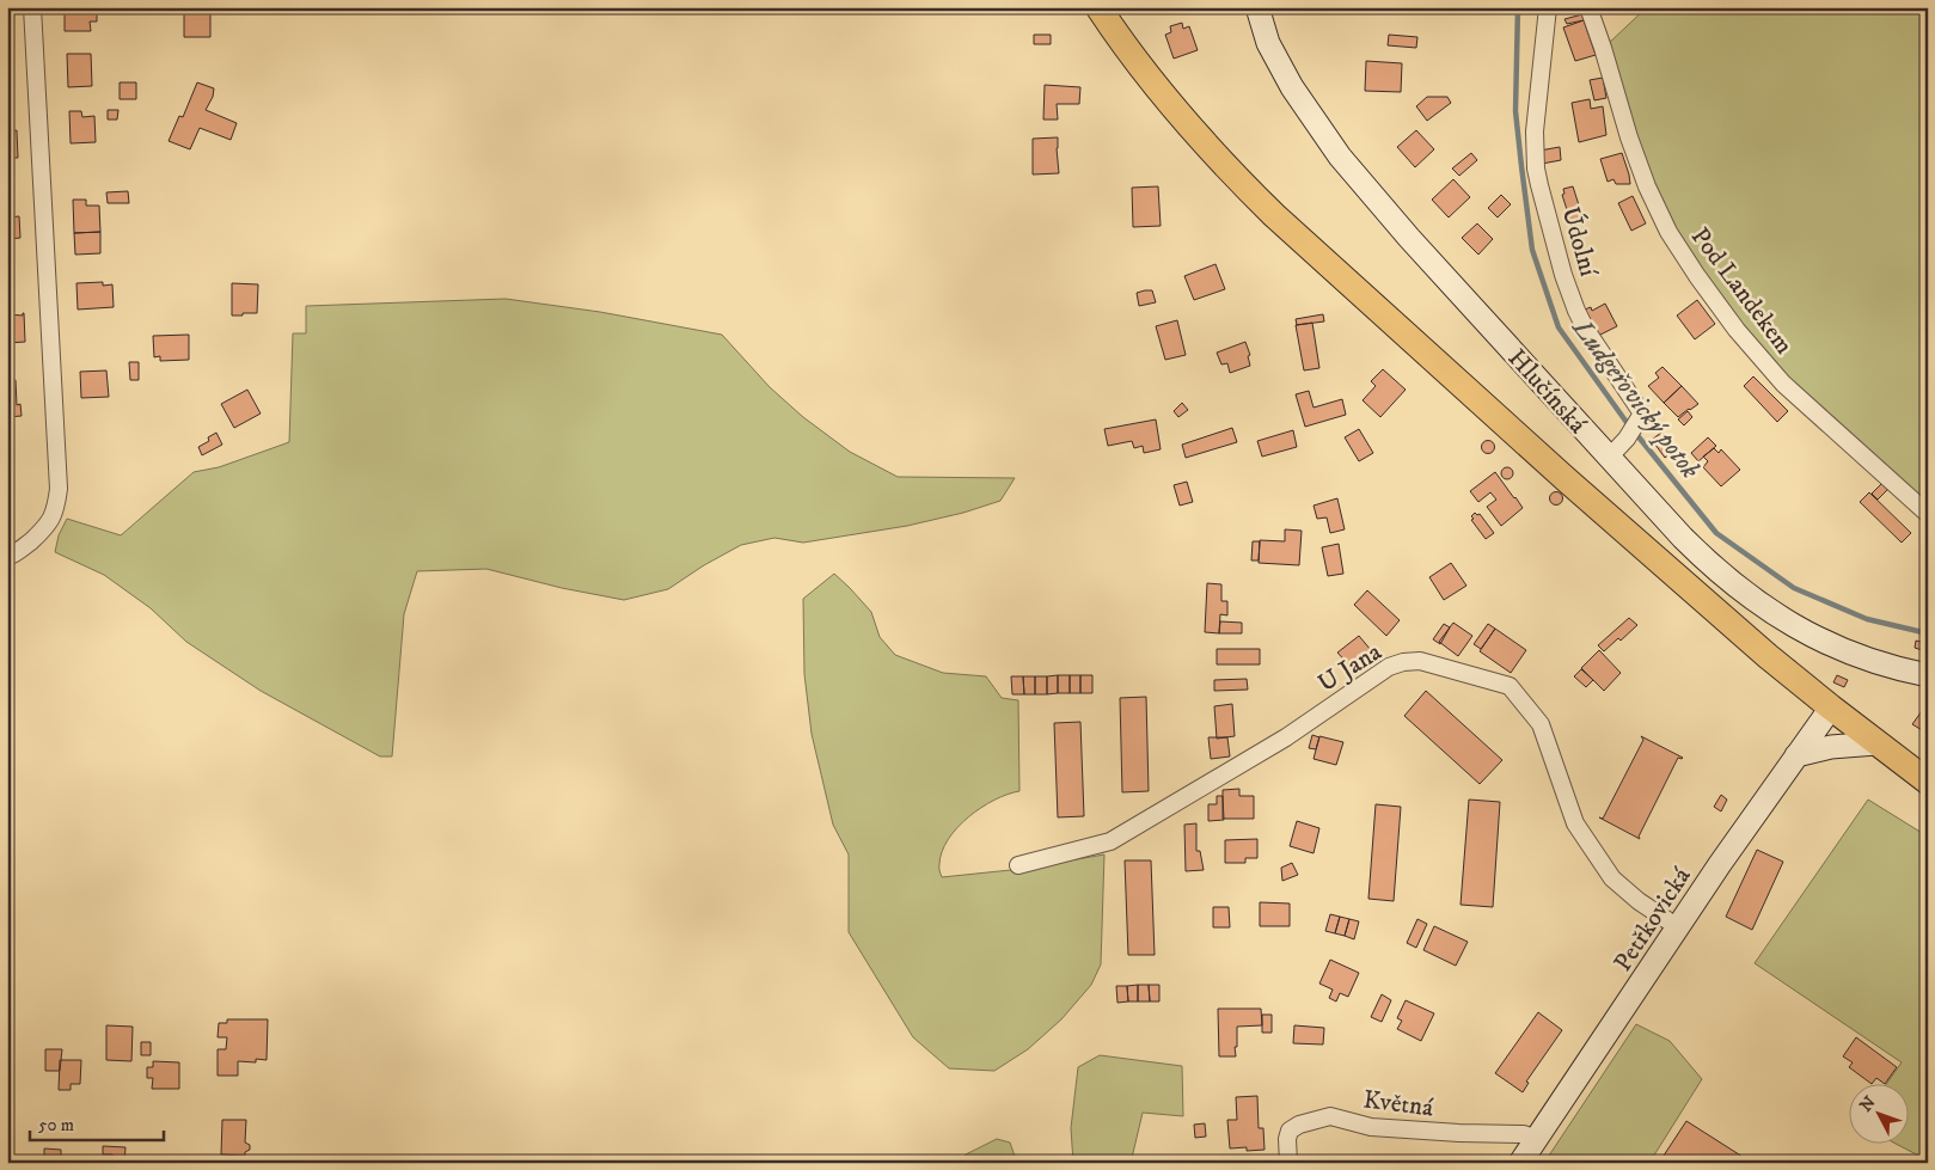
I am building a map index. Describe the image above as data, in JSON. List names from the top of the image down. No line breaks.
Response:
{"streets":{"street":["Údolní","Pod Landekem","Hlučínská","U Jana","Petřkovická","Květná"]},"crossings":[["Údolní","Hlučínská"],["U Jana","Petřkovická"],["Petřkovická","Květná"]],"water":["Ludgeřovický potok"],"scale_bar":"50 m","north":"top left"}
